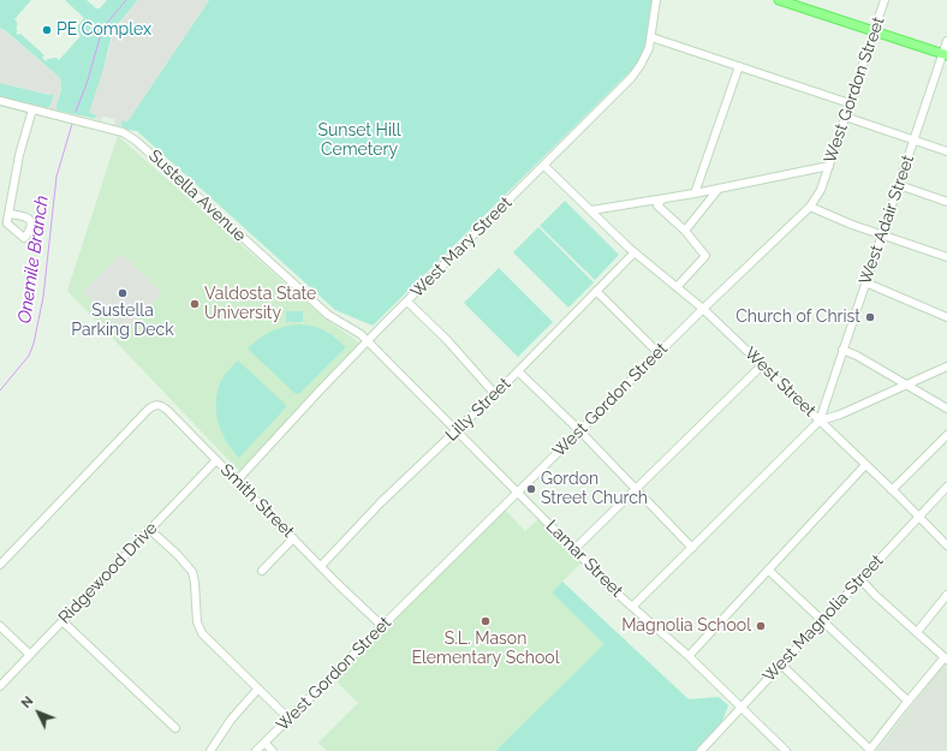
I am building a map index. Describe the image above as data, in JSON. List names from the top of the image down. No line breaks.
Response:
{"streets":{"street":["West Gordon Street","Sustella Avenue","West Adair Street","West Mary Street","West Street","Lilly Street","Smith Street","Lamar Street","Ridgewood Drive","West Magnolia Street"]},"crossings":[["West Gordon Street","West Street"],["West Gordon Street","Smith Street"],["West Gordon Street","Lamar Street"],["Sustella Avenue","West Mary Street"],["Sustella Avenue","Lamar Street"],["West Adair Street","West Street"],["West Adair Street","Lamar Street"],["West Mary Street","West Street"],["West Mary Street","Smith Street"],["West Mary Street","Lamar Street"],["West Street","Lilly Street"],["West Street","West Magnolia Street"],["Lilly Street","Smith Street"],["Lilly Street","Lamar Street"],["Smith Street","Ridgewood Drive"],["Lamar Street","West Magnolia Street"]],"water":["Onemile Branch"],"parks":["Sunset Hill Cemetery"],"places":["PE Complex","Sustella Parking Deck","Valdosta State University","Church of Christ","Gordon Street Church","S.L. Mason Elementary School","Magnolia School"],"north":"top left"}
